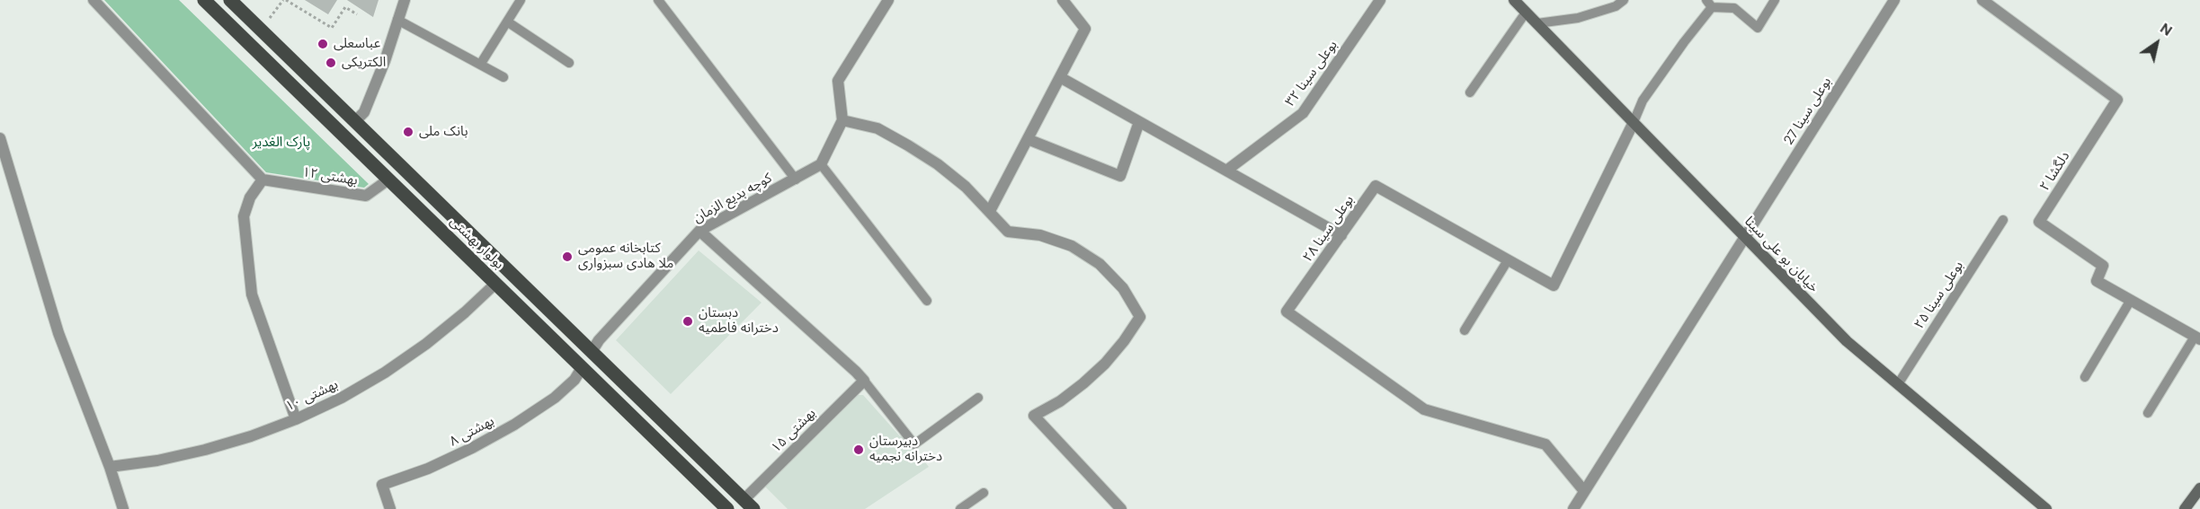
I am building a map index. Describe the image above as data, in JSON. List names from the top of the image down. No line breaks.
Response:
{"streets":{"main road":["بولوار بهشتی","خیابان بو علی سینا"],"street":["بوعلی سینا ۳۲","بوعلی سینا 27","دلگشا ۲","بهشتی ۱۲","کوچه بدیع الزمان","بوعلی سینا ۲۸","بهشتی ۱۰","بهشتی ۱۵","بهشتی ۸"],"lane":["بوعلی سینا ۲۵"]},"crossings":[["بوعلی سینا 27","بوعلی سینا ۲۸"],["بوعلی سینا 27","خیابان بو علی سینا"],["بهشتی ۱۲","بولوار بهشتی"],["کوچه بدیع الزمان","بولوار بهشتی"],["بوعلی سینا ۲۸","خیابان بو علی سینا"],["بولوار بهشتی","بهشتی ۱۰"],["بولوار بهشتی","بهشتی ۱۵"],["بولوار بهشتی","بهشتی ۸"],["خیابان بو علی سینا","بوعلی سینا ۲۵"]],"parks":["پارک الغدیر"],"places":["عباسعلی","الکتریکی","بانک ملی","کتابخانه عمومی ملا هادی سبزواری","دبستان دخترانه فاطمیه","دبیرستان دخترانه نجمیه"],"north":"top right"}
